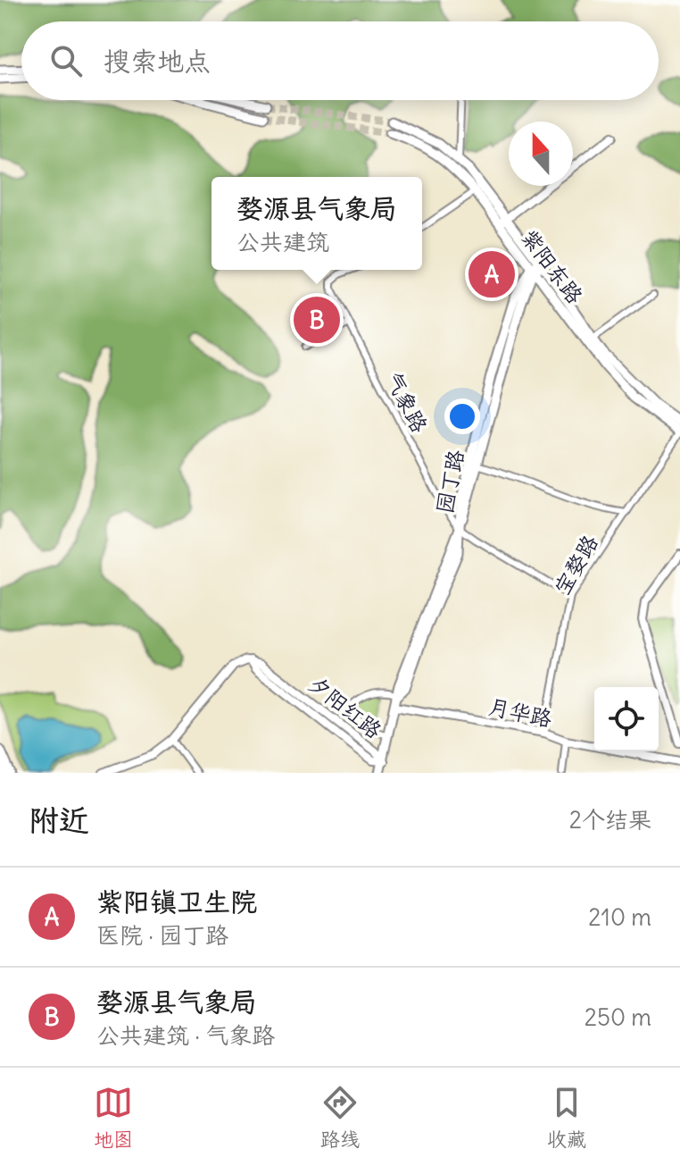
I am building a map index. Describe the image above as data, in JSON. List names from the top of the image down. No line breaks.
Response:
{"streets":{"main road":["紫阳东路","园丁路"],"street":["气象路","宝婺路","夕阳红路","月华路"]},"crossings":[["紫阳东路","园丁路"],["紫阳东路","宝婺路"],["气象路","园丁路"],["气象路","宝婺路"],["园丁路","夕阳红路"],["园丁路","月华路"],["宝婺路","月华路"]],"north":"top","page":{"search":"搜索地点","popup":["婺源县气象局","公共建筑"],"pins":["A","B"],"heading":["附近","2个结果"],"list":[{"mark":"A","name":"紫阳镇卫生院","note":"医院 · 园丁路","value":"210 m"},{"mark":"B","name":"婺源县气象局","note":"公共建筑 · 气象路","value":"250 m"}],"nav":["地图","路线","收藏"]}}
